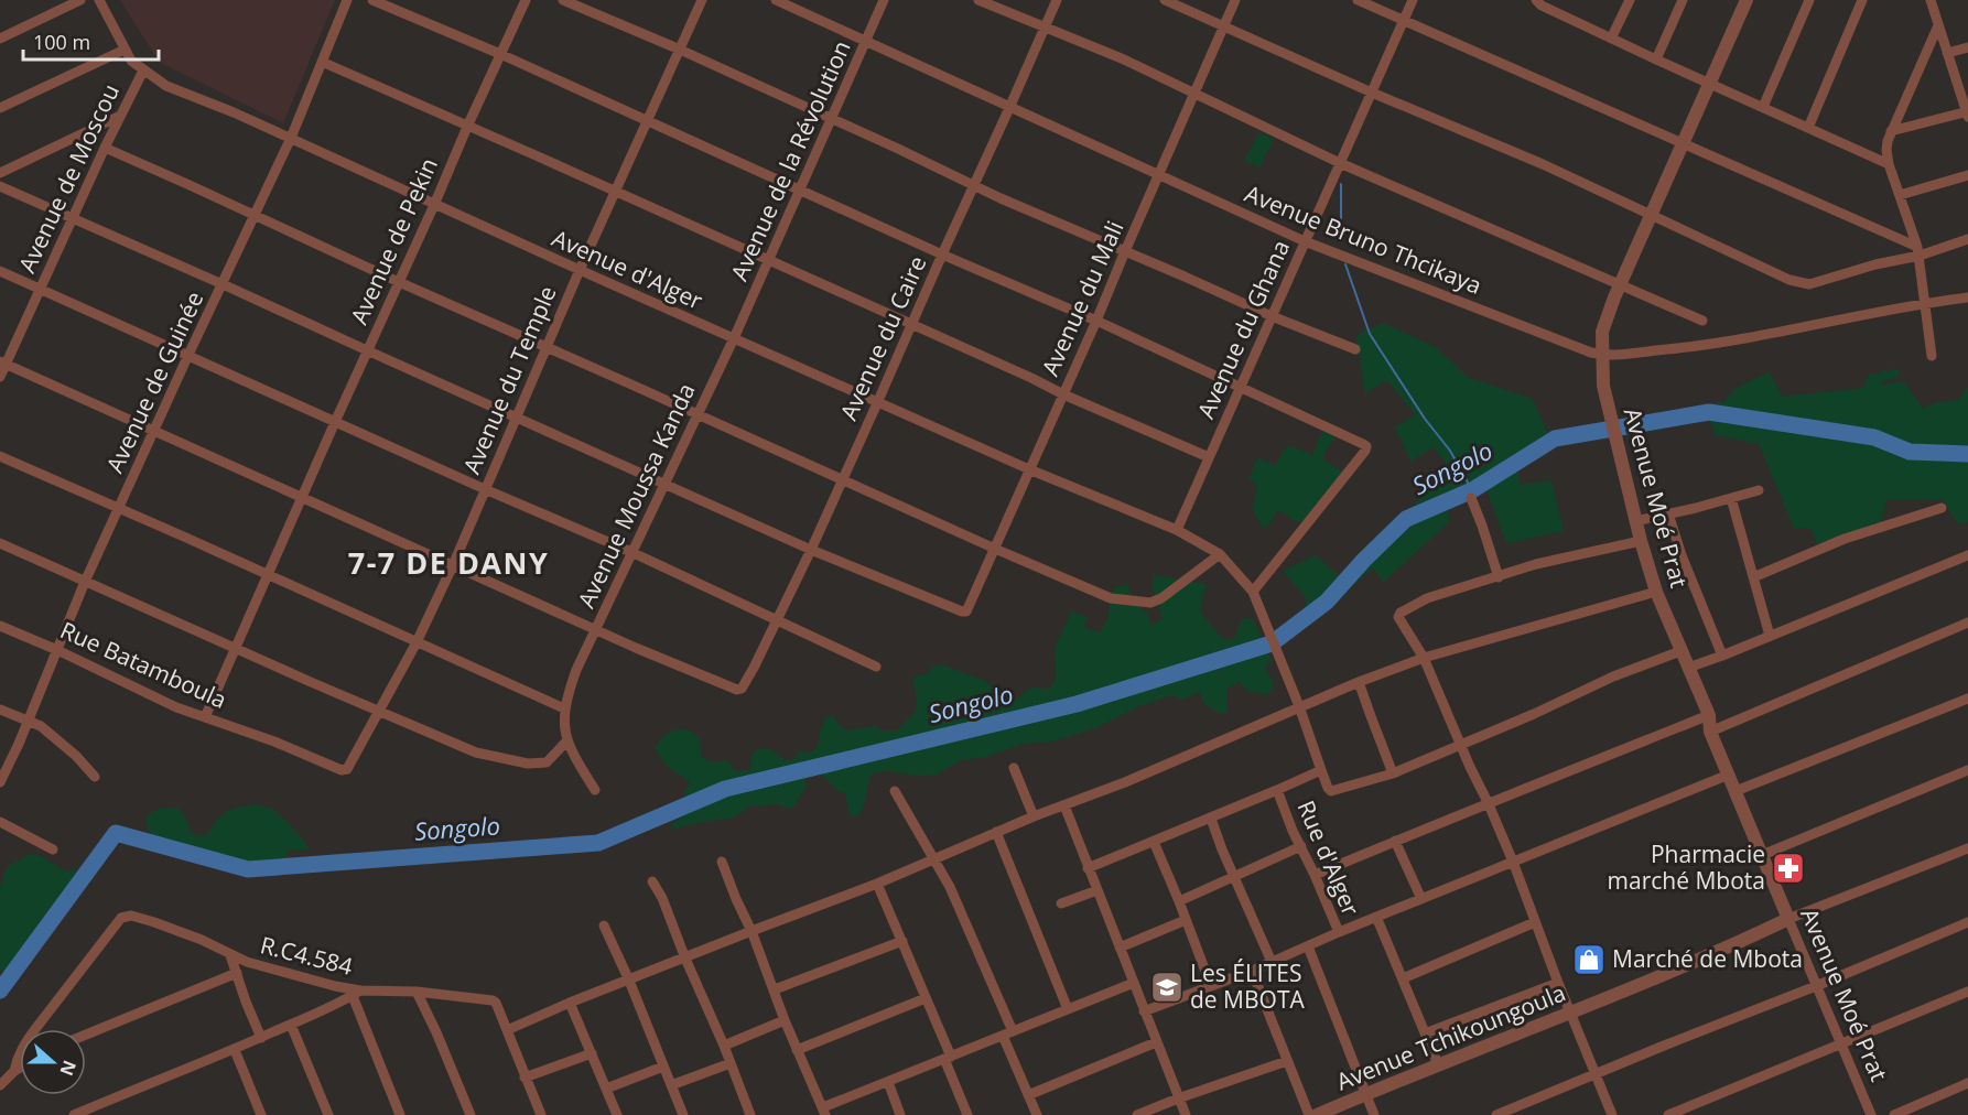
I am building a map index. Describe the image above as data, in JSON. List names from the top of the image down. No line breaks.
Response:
{"streets":{"street":["Avenue de la Révolution","Avenue de Moscou","Avenue Bruno Thcikaya","Avenue de Pekin","Avenue d'Alger","Avenue du Mali","Avenue du Ghana","Avenue du Caire","Avenue du Temple","Avenue de Guinée","Avenue Moussa Kanda","Avenue Moé Prat","Rue Batamboula","Rue d'Alger","R.C4.584","Avenue Tchikoungoula"]},"crossings":[["Avenue de la Révolution","Avenue Bruno Thcikaya"],["Avenue de la Révolution","Avenue d'Alger"],["Avenue de la Révolution","Avenue Moussa Kanda"],["Avenue de Moscou","Avenue d'Alger"],["Avenue Bruno Thcikaya","Avenue du Mali"],["Avenue Bruno Thcikaya","Avenue du Ghana"],["Avenue Bruno Thcikaya","Avenue du Caire"],["Avenue Bruno Thcikaya","Avenue Moé Prat"],["Avenue de Pekin","Avenue d'Alger"],["Avenue de Pekin","Rue Batamboula"],["Avenue d'Alger","Avenue du Mali"],["Avenue d'Alger","Avenue du Ghana"],["Avenue d'Alger","Avenue du Caire"],["Avenue d'Alger","Avenue du Temple"],["Avenue d'Alger","Avenue de Guinée"],["Avenue d'Alger","Avenue Moussa Kanda"],["Avenue d'Alger","Rue d'Alger"],["Avenue du Mali","Avenue du Caire"],["Avenue du Ghana","Rue d'Alger"],["Avenue du Caire","Avenue Moussa Kanda"],["Avenue du Temple","Rue Batamboula"],["Avenue de Guinée","Rue Batamboula"],["Avenue Moé Prat","Avenue Tchikoungoula"]],"districts":["7-7 DE DANY"],"water":["Songolo"],"places":{"pharmacy":["Pharmacie marché Mbota"],"shop":["Marché de Mbota"],"school or university":["Les ÉLITES de MBOTA"]},"scale_bar":"100 m","north":"right"}
